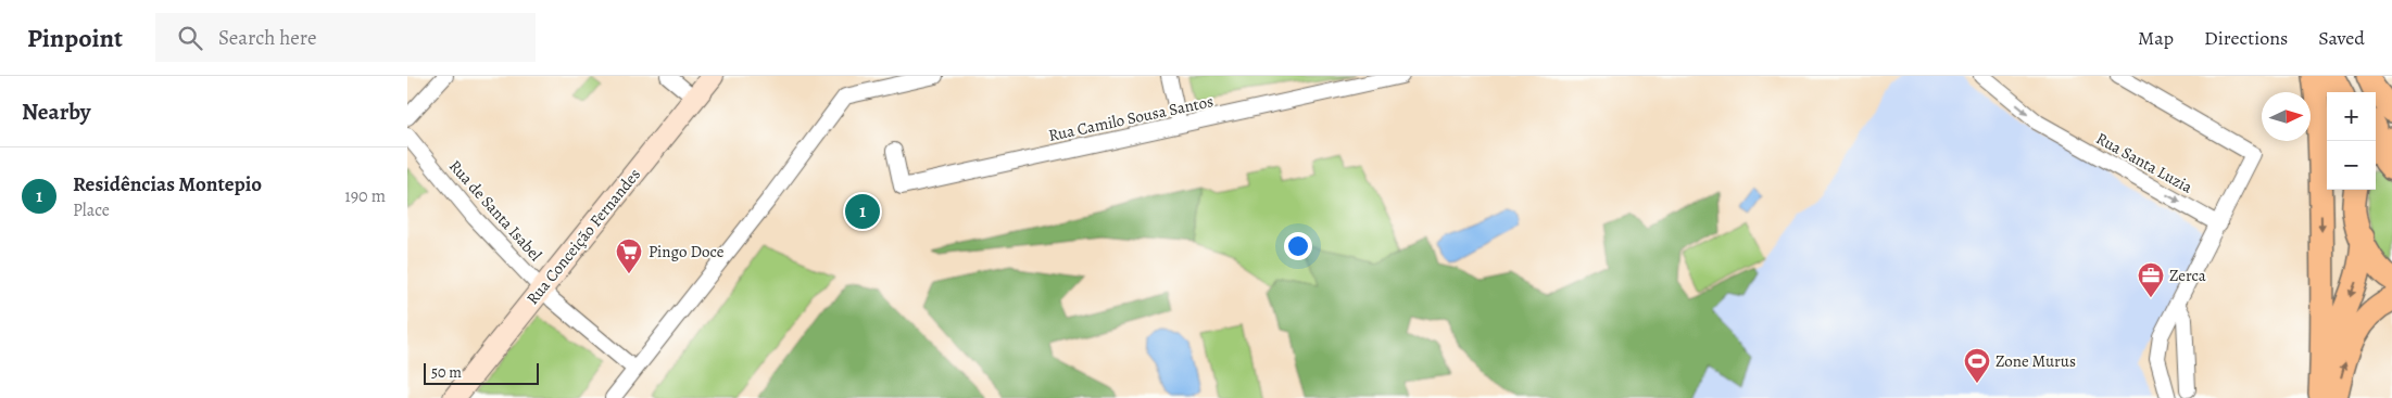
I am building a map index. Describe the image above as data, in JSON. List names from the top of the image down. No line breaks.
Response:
{"streets":{"main road":["Rua Conceição Fernandes"],"street":["Rua Camilo Sousa Santos","Rua Santa Luzia","Rua de Santa Isabel"]},"crossings":[["Rua de Santa Isabel","Rua Conceição Fernandes"]],"one_way":["Rua Santa Luzia"],"places":{"supermarket":["Pingo Doce"],"office":["Zerca"],"sports":["Zone Murus"]},"scale_bar":"50 m","north":"right","page":{"header":"Pinpoint","search":"Search here","nav":["Map","Directions","Saved"],"heading":"Nearby","map_buttons":["+","−"],"list":[{"mark":"1","name":"Residências Montepio","note":"Place","value":"190 m"}],"pins":"1","scale":"50 m"}}
